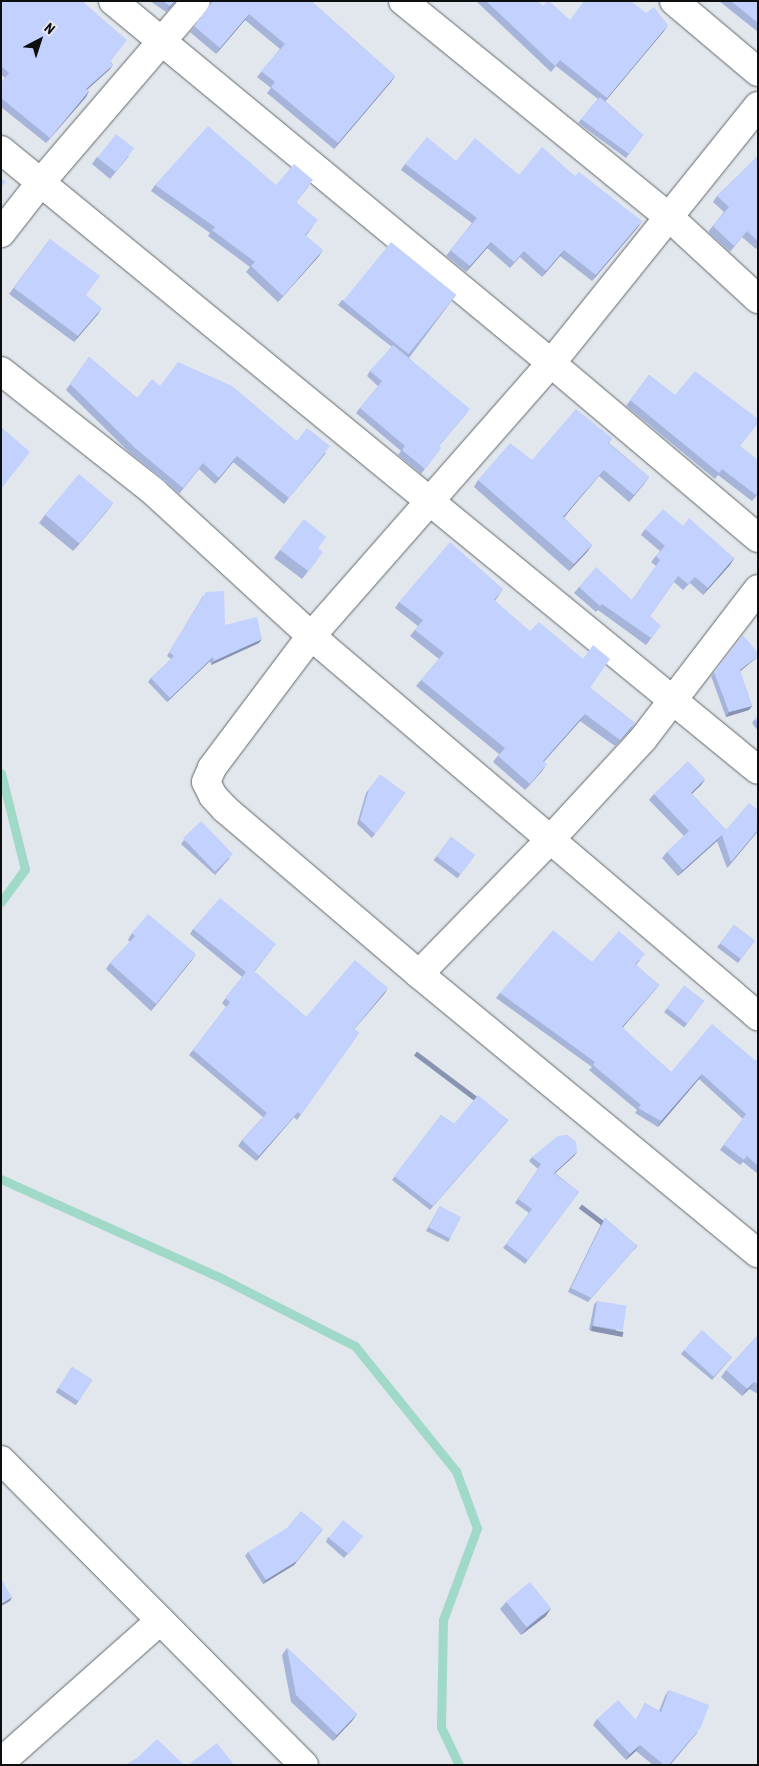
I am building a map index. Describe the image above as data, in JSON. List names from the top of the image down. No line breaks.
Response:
{"north":"top right"}
